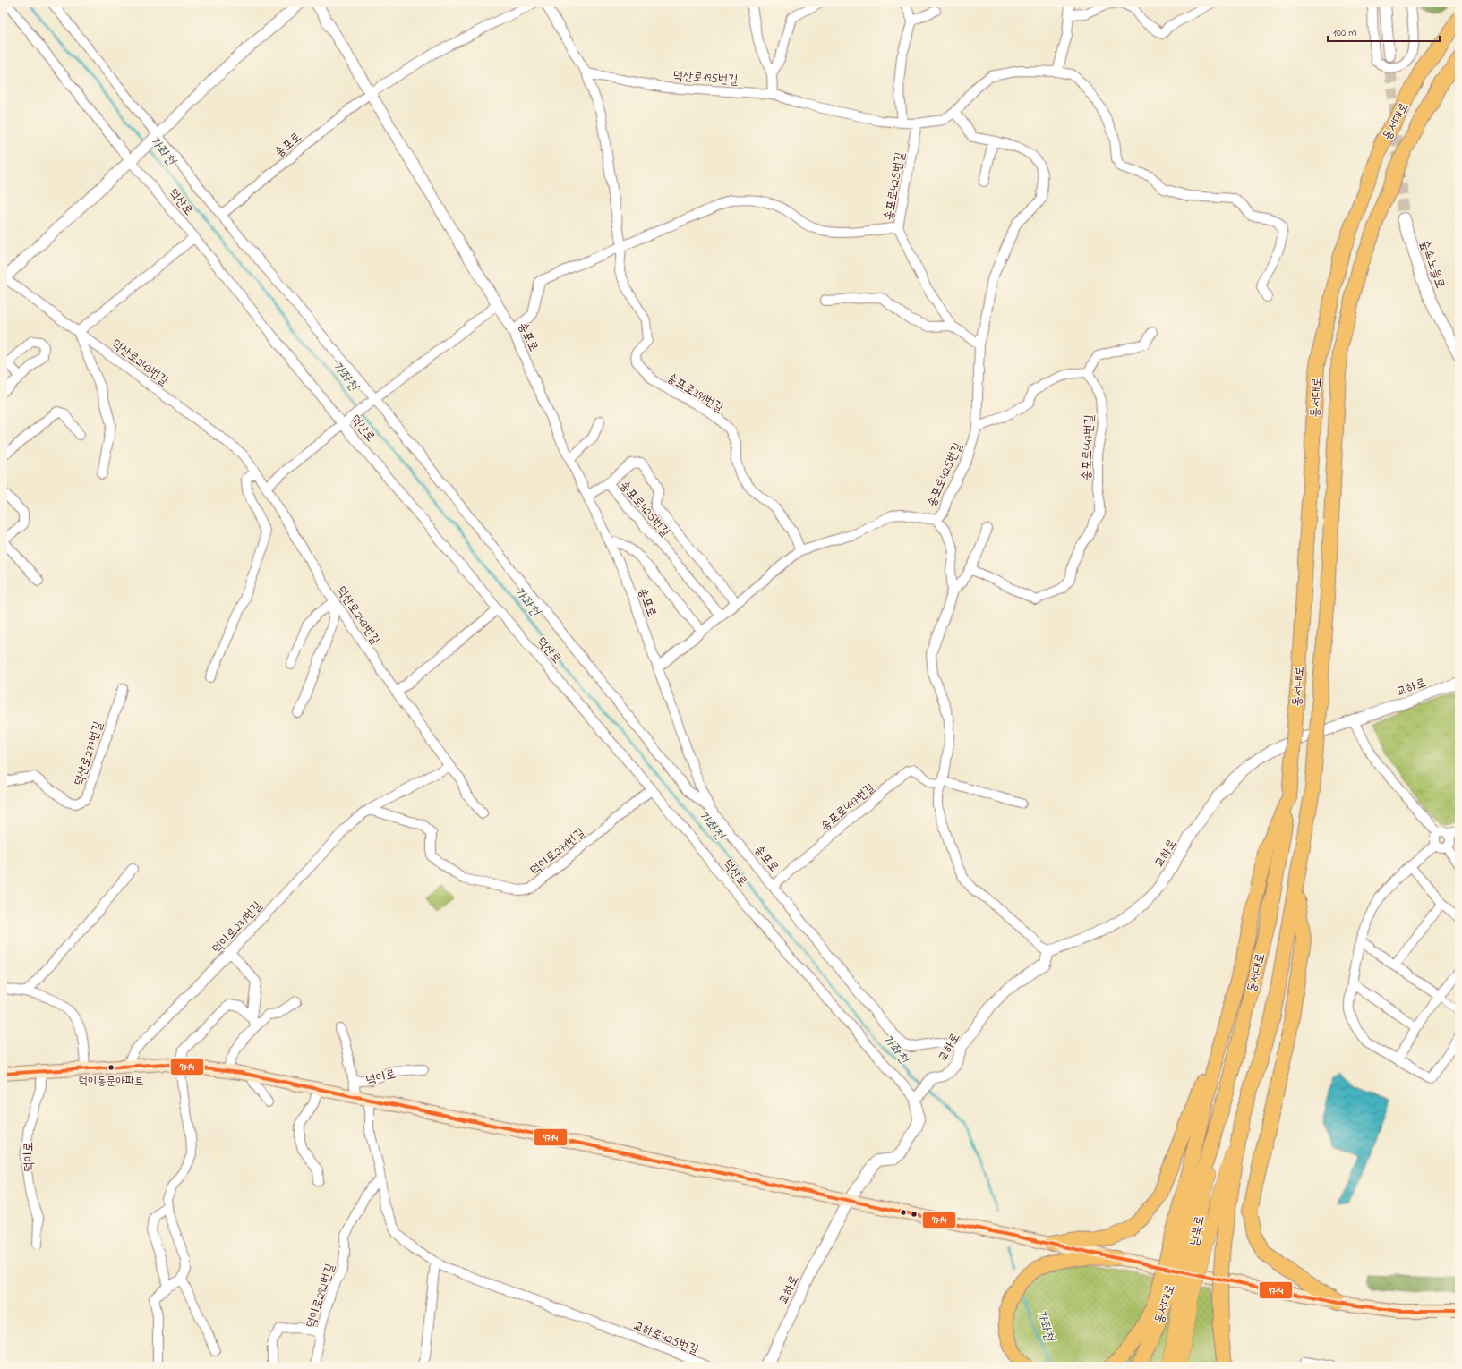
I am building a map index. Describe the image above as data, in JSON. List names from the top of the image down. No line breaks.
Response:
{"streets":{"highway":["동서대로"],"main road":["덕이로","남북로"],"street":["덕산로195번길","송포로","송포로425번길","덕산로","숲속노을로","덕산로243번길","송포로391번길","송포로447번길","교하로","덕산로277번길","덕이로271번길","덕이로292번길","교하로425번길"]},"crossings":[["덕산로195번길","송포로425번길"],["덕산로195번길","송포로391번길"],["동서대로","남북로"],["송포로","송포로425번길"],["송포로","덕산로"],["송포로","송포로447번길"],["송포로","교하로"],["송포로425번길","송포로391번길"],["덕산로","교하로"],["덕산로","덕이로271번길"],["덕산로243번길","덕이로271번길"],["교하로","덕이로"],["덕이로271번길","덕이로"]],"water":["가좌천"],"places":["덕이동문아파트"],"lines":["transit line 9714"],"scale_bar":"100 m"}
